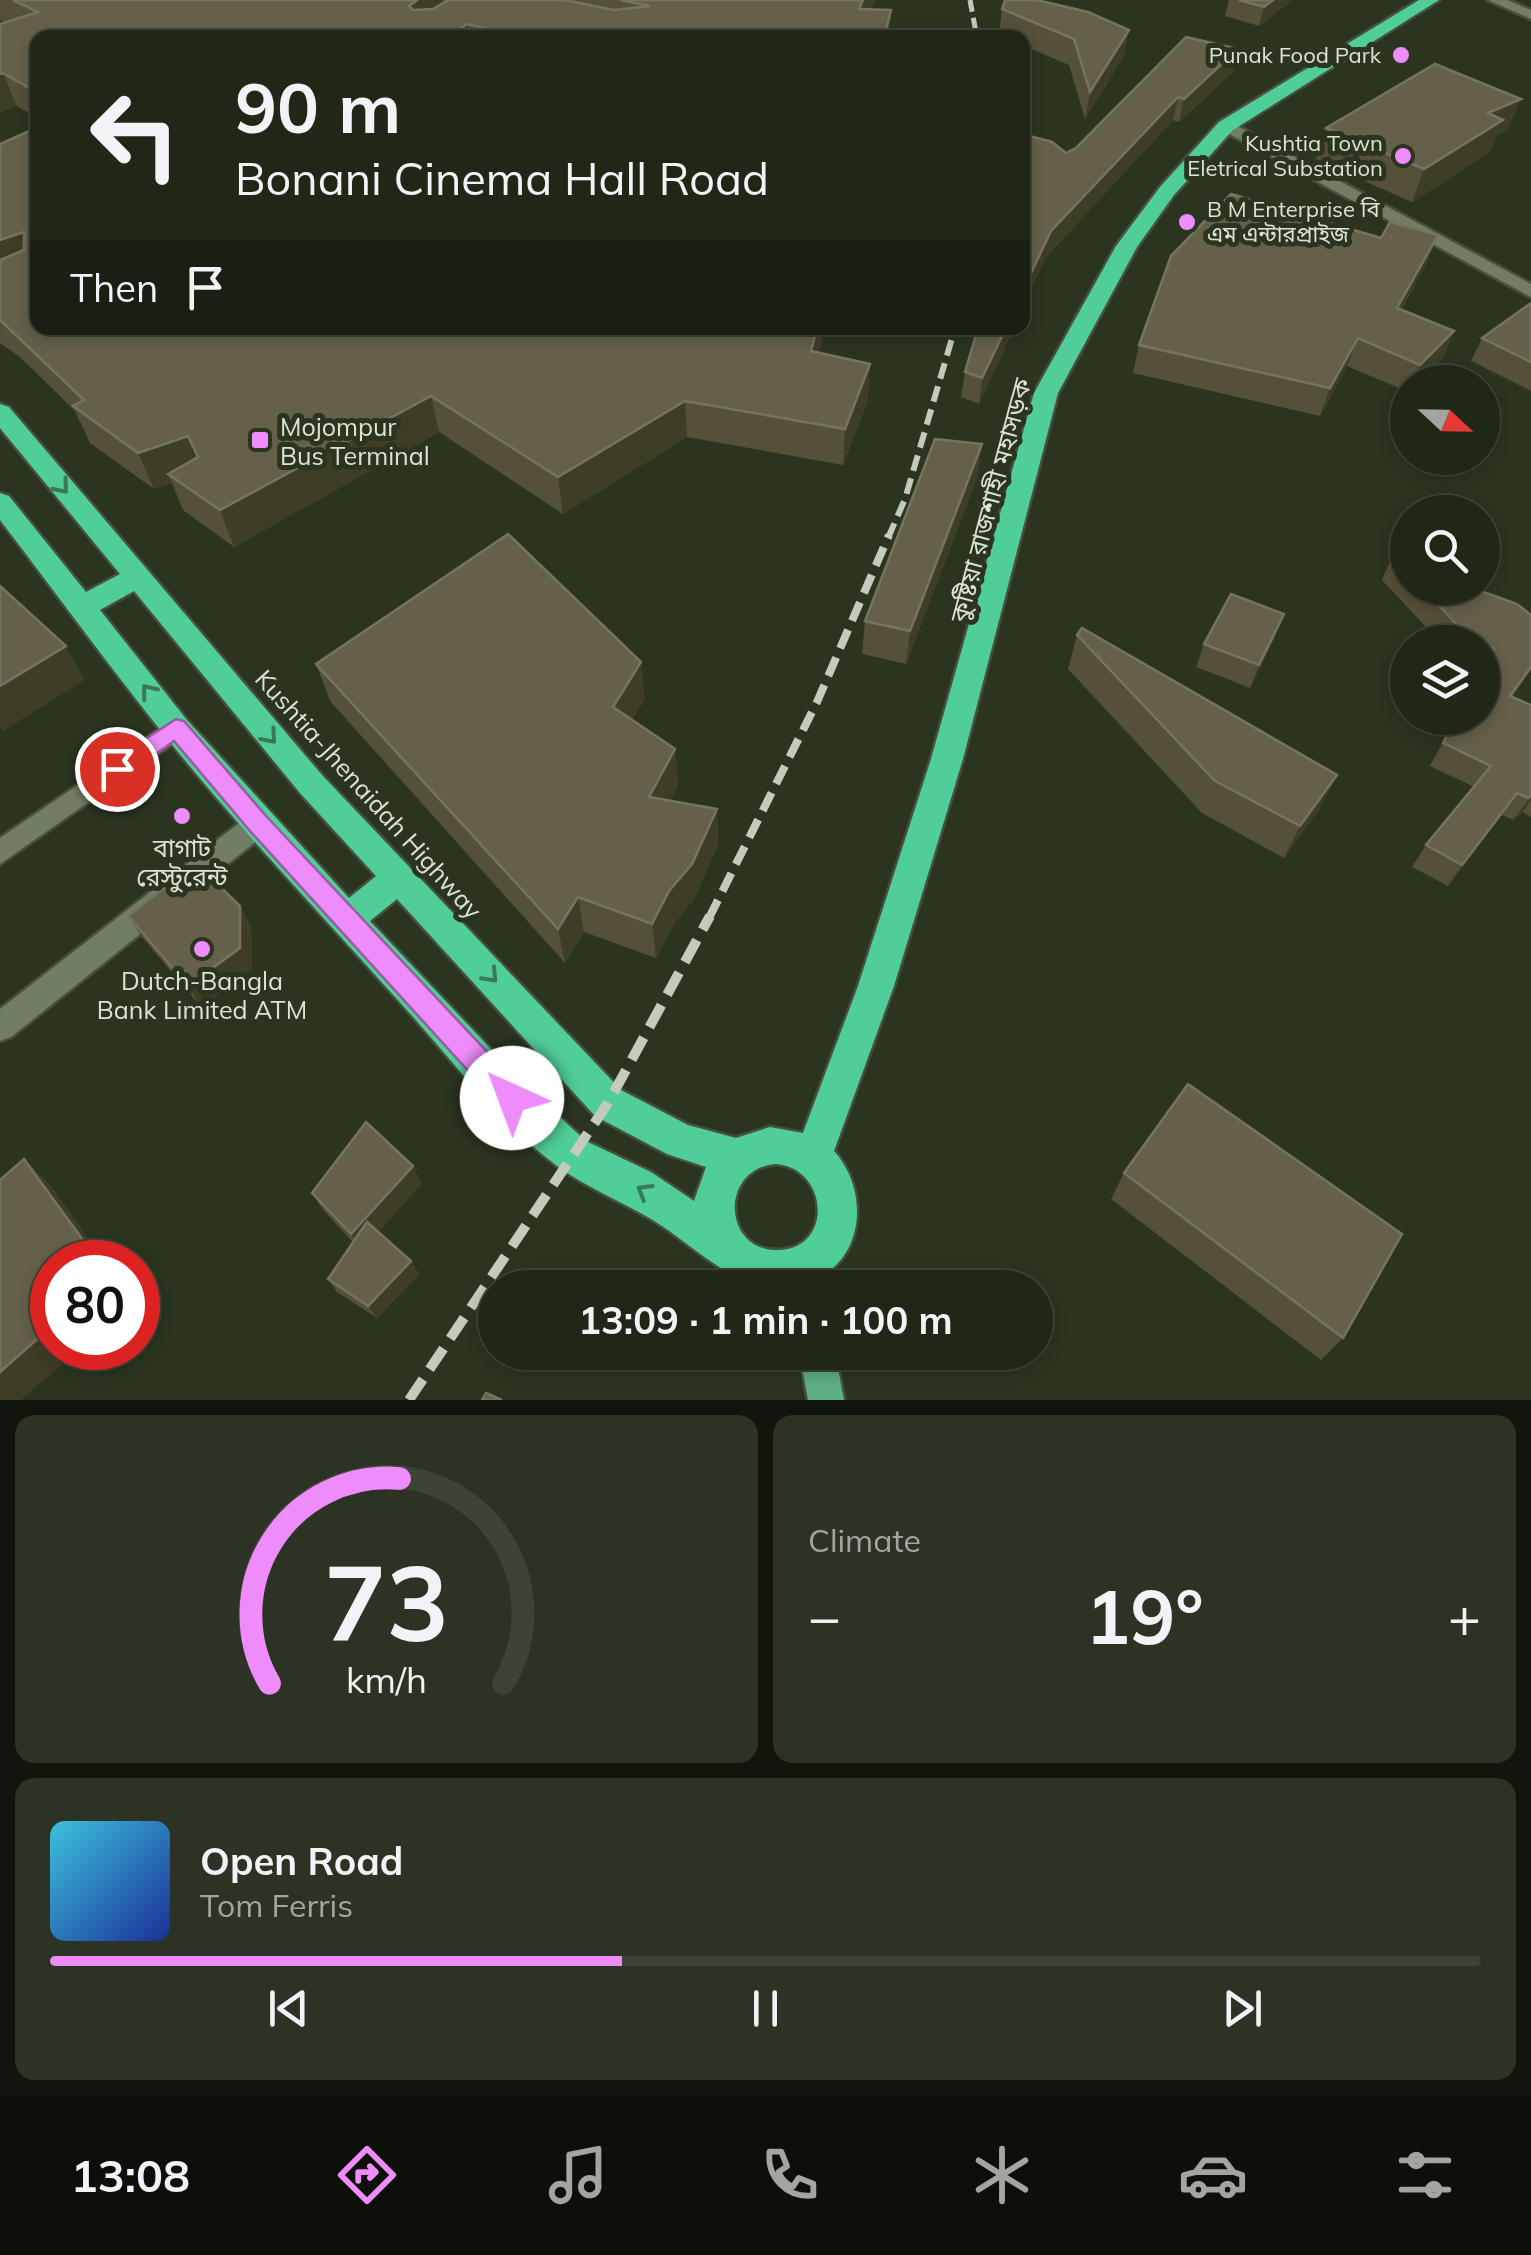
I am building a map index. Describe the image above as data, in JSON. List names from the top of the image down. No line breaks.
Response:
{"streets":{"highway":["কুষ্টিয়া রাজশাহী মহাসড়ক","Kushtia-Jhenaidah Highway"]},"places":{"other":["Punak Food Park","Kushtia Town Eletrical Substation","B M Enterprise বি এম এন্টারপ্রাইজ","বাগাট রেস্টুরেন্ট","Dutch-Bangla Bank Limited ATM"],"transit":["Mojompur Bus Terminal"]},"north":"right","page":{"turn":["90 m","Bonani Cinema Hall Road"],"then":"Then","limit":"80","trip":"13:09 · 1 min · 100 m","tile":"Climate","heat":["−","19°","+"],"song":["Open Road","Tom Ferris"],"tabs":"13:08","gauge":["73","km/h"]}}
